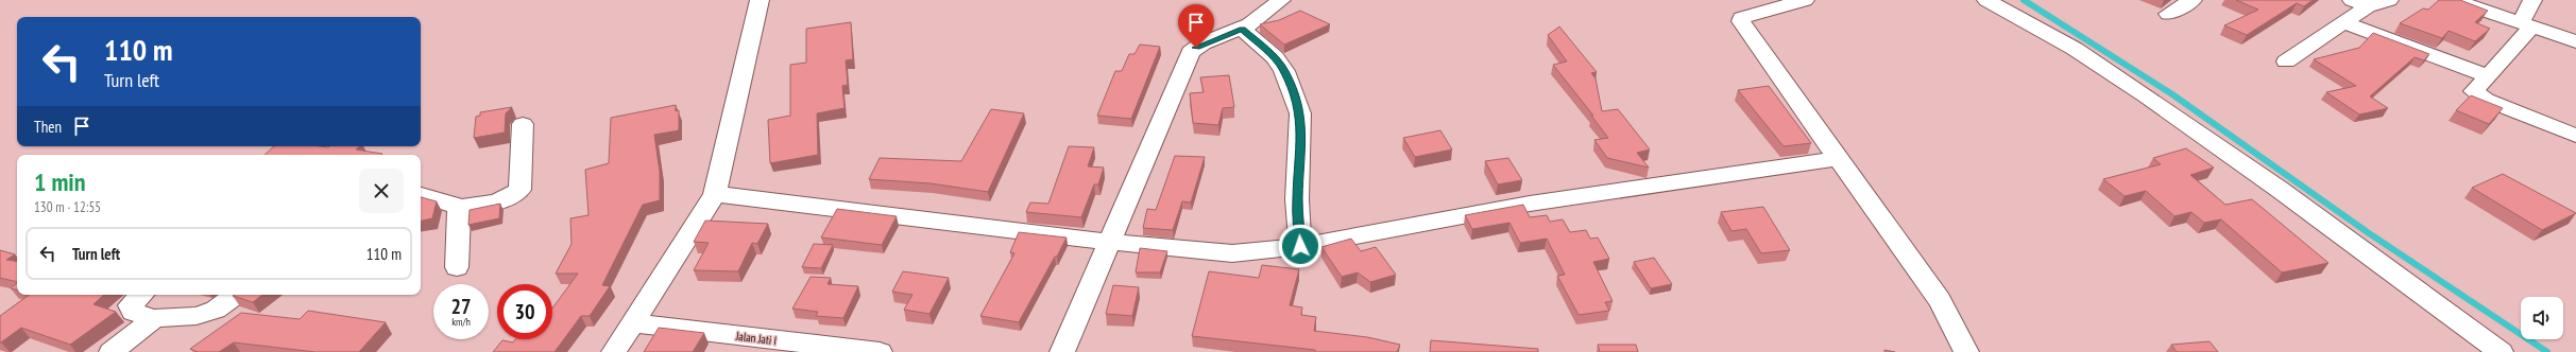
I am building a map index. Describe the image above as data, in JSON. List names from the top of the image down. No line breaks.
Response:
{"streets":{"street":["Jalan Jati I"]},"page":{"turn":["110 m","Turn left"],"then":"Then","heading":["1 min","130 m · 12:55"],"list":[{"name":"Turn left","value":"110 m"}],"speed":"27 km/h","limit":"30"}}
